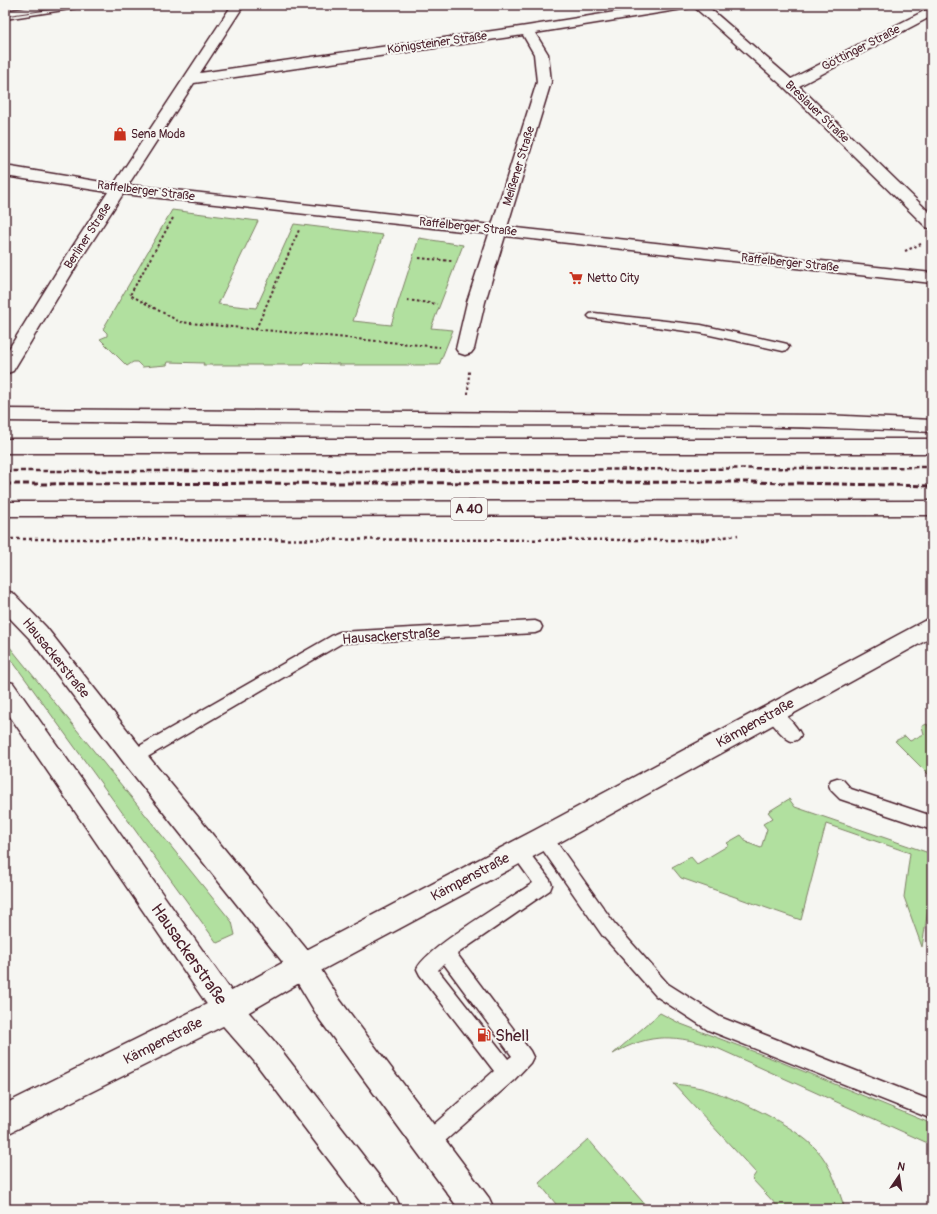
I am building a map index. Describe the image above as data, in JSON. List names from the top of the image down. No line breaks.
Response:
{"streets":{"main road":["Königsteiner Straße","Göttinger Straße","Breslauer Straße","Meißener Straße","Raffelberger Straße","Berliner Straße","A 40","Hausackerstraße","Kämpenstraße"]},"crossings":[["Königsteiner Straße","Meißener Straße"],["Königsteiner Straße","Berliner Straße"],["Göttinger Straße","Breslauer Straße"],["Meißener Straße","Raffelberger Straße"],["Raffelberger Straße","Berliner Straße"],["Hausackerstraße","Kämpenstraße"]],"places":{"shop":["Sena Moda"],"supermarket":["Netto City"],"fuel station":["Shell"]},"north":"top"}
